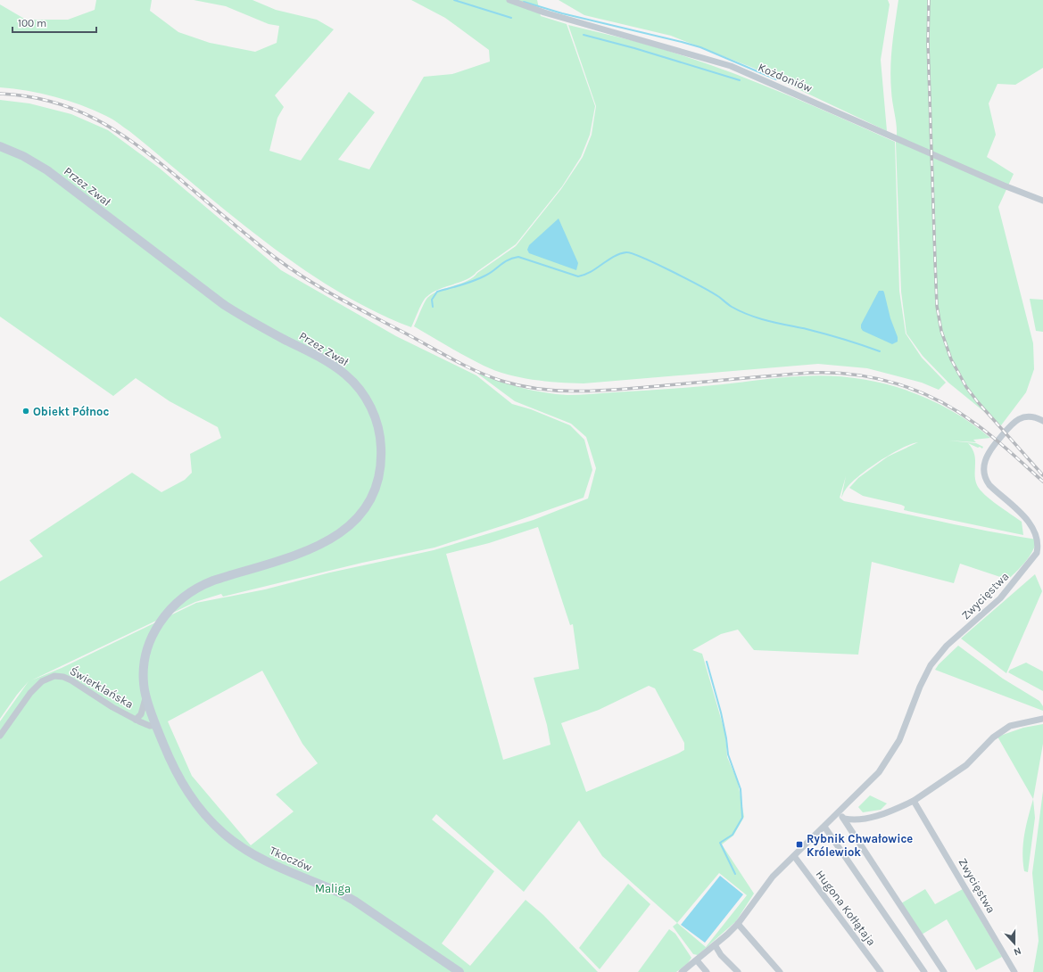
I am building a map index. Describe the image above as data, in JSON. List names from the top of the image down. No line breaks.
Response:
{"streets":{"street":["Kożdoniów","Przez Zwał","Zwycięstwa","Świerklańska","Tkoczów","Hugona Kołłątaja"]},"crossings":[["Przez Zwał","Świerklańska"],["Przez Zwał","Tkoczów"],["Zwycięstwa","Hugona Kołłątaja"],["Świerklańska","Tkoczów"]],"parks":["Maliga"],"places":{"other":["Obiekt Północ"],"transit":["Rybnik Chwałowice Królewiok"]},"scale_bar":"100 m","north":"bottom"}
